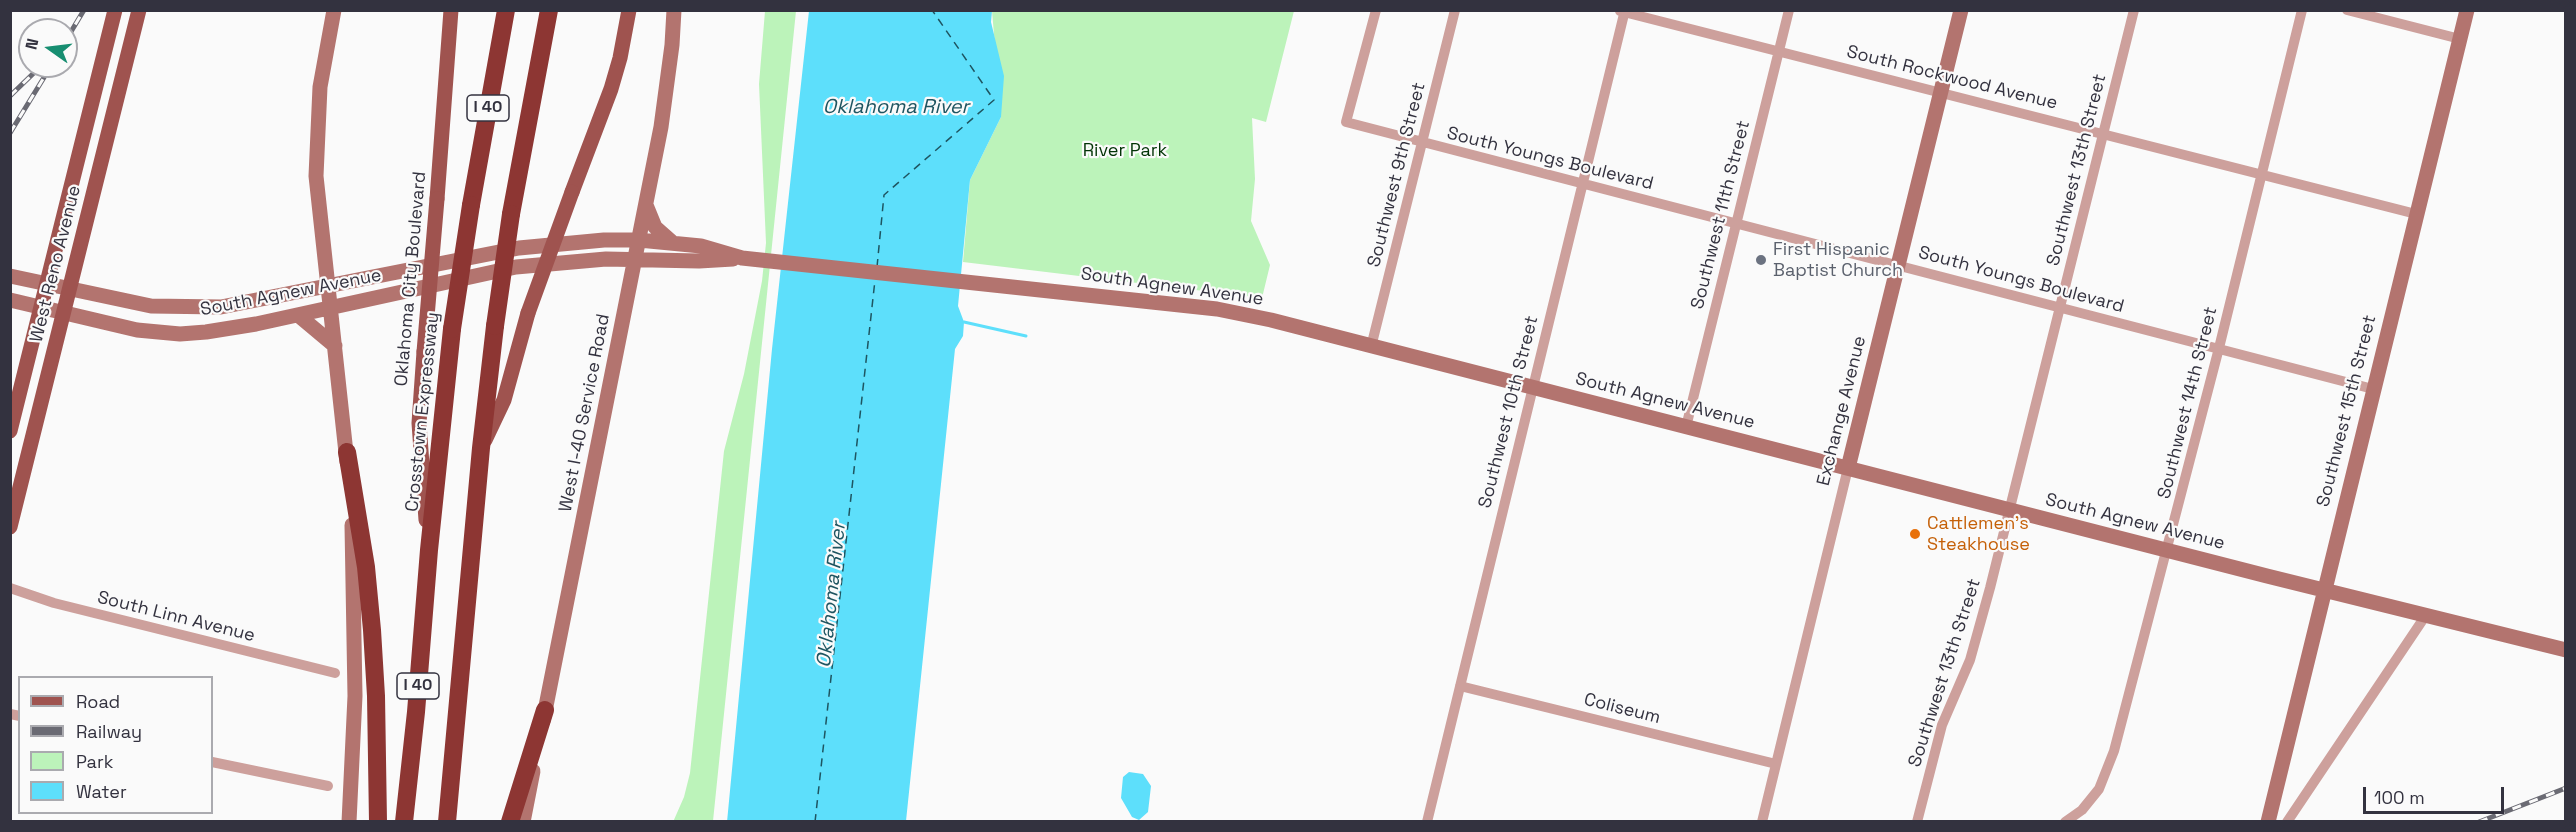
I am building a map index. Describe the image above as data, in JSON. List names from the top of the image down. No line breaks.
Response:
{"streets":{"highway":["I 40","Crosstown Expressway"],"main road":["West Reno Avenue","Oklahoma City Boulevard","South Agnew Avenue","Exchange Avenue","Southwest 15th Street","West I-40 Service Road"],"street":["South Rockwood Avenue","South Youngs Boulevard","Southwest 13th Street","Southwest 9th Street","Southwest 11th Street","Southwest 14th Street","Southwest 10th Street","South Linn Avenue","Coliseum"]},"crossings":[["South Rockwood Avenue","Southwest 13th Street"],["South Rockwood Avenue","Southwest 11th Street"],["South Rockwood Avenue","Southwest 14th Street"],["South Rockwood Avenue","Exchange Avenue"],["South Rockwood Avenue","Southwest 15th Street"],["South Rockwood Avenue","Southwest 10th Street"],["South Youngs Boulevard","Southwest 13th Street"],["South Youngs Boulevard","Southwest 9th Street"],["South Youngs Boulevard","Southwest 11th Street"],["South Youngs Boulevard","Southwest 14th Street"],["South Youngs Boulevard","Exchange Avenue"],["South Youngs Boulevard","Southwest 15th Street"],["South Youngs Boulevard","Southwest 10th Street"],["Southwest 13th Street","South Agnew Avenue"],["Southwest 9th Street","South Agnew Avenue"],["Southwest 11th Street","South Agnew Avenue"],["West Reno Avenue","South Agnew Avenue"],["Oklahoma City Boulevard","Crosstown Expressway"],["South Agnew Avenue","Southwest 14th Street"],["South Agnew Avenue","Exchange Avenue"],["South Agnew Avenue","Southwest 15th Street"],["South Agnew Avenue","Southwest 10th Street"],["South Agnew Avenue","West I-40 Service Road"],["Exchange Avenue","Coliseum"],["Southwest 10th Street","Coliseum"]],"water":["Oklahoma River"],"parks":["River Park"],"places":["First Hispanic Baptist Church","Cattlemen's Steakhouse"],"legend":["Road","Railway","Park","Water"],"scale_bar":"100 m","north":"left"}
